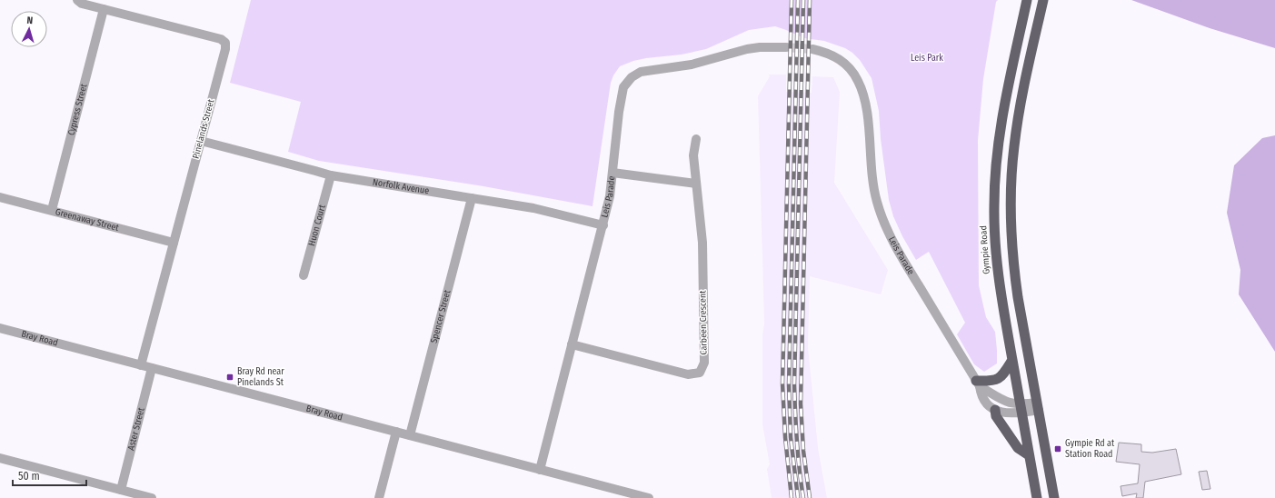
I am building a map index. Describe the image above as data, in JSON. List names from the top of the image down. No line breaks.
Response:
{"streets":{"highway":["Gympie Road"],"street":["Cypress Street","Pinelands Street","Norfolk Avenue","Leis Parade","Greenaway Street","Huon Court","Spencer Street","Carbeen Crescent","Bray Road","Aster Street"]},"crossings":[["Cypress Street","Pinelands Street"],["Cypress Street","Greenaway Street"],["Pinelands Street","Norfolk Avenue"],["Pinelands Street","Greenaway Street"],["Pinelands Street","Bray Road"],["Norfolk Avenue","Leis Parade"],["Norfolk Avenue","Huon Court"],["Norfolk Avenue","Spencer Street"],["Leis Parade","Gympie Road"],["Leis Parade","Carbeen Crescent"],["Leis Parade","Bray Road"],["Spencer Street","Bray Road"],["Bray Road","Aster Street"]],"parks":["Leis Park"],"places":{"transit":["Bray Rd near Pinelands St","Gympie Rd at Station Road"]},"scale_bar":"50 m","north":"top"}
